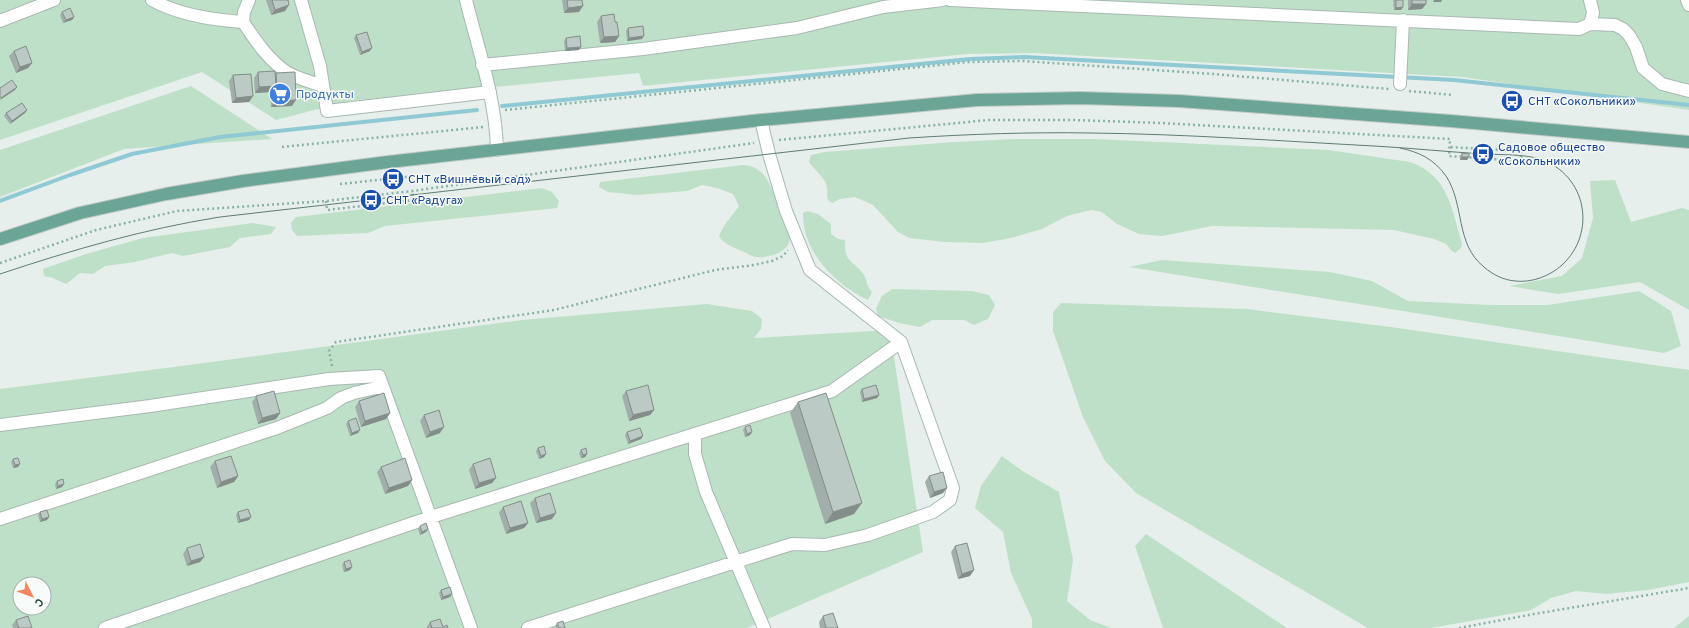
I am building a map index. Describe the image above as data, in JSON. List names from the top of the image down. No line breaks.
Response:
{"places":{"supermarket":["Продукты"],"bus stop":["СНТ «Сокольники»","Садовое общество «Сокольники»","СНТ «Вишнёвый сад»","СНТ «Радуга»"]},"north":"bottom right"}
